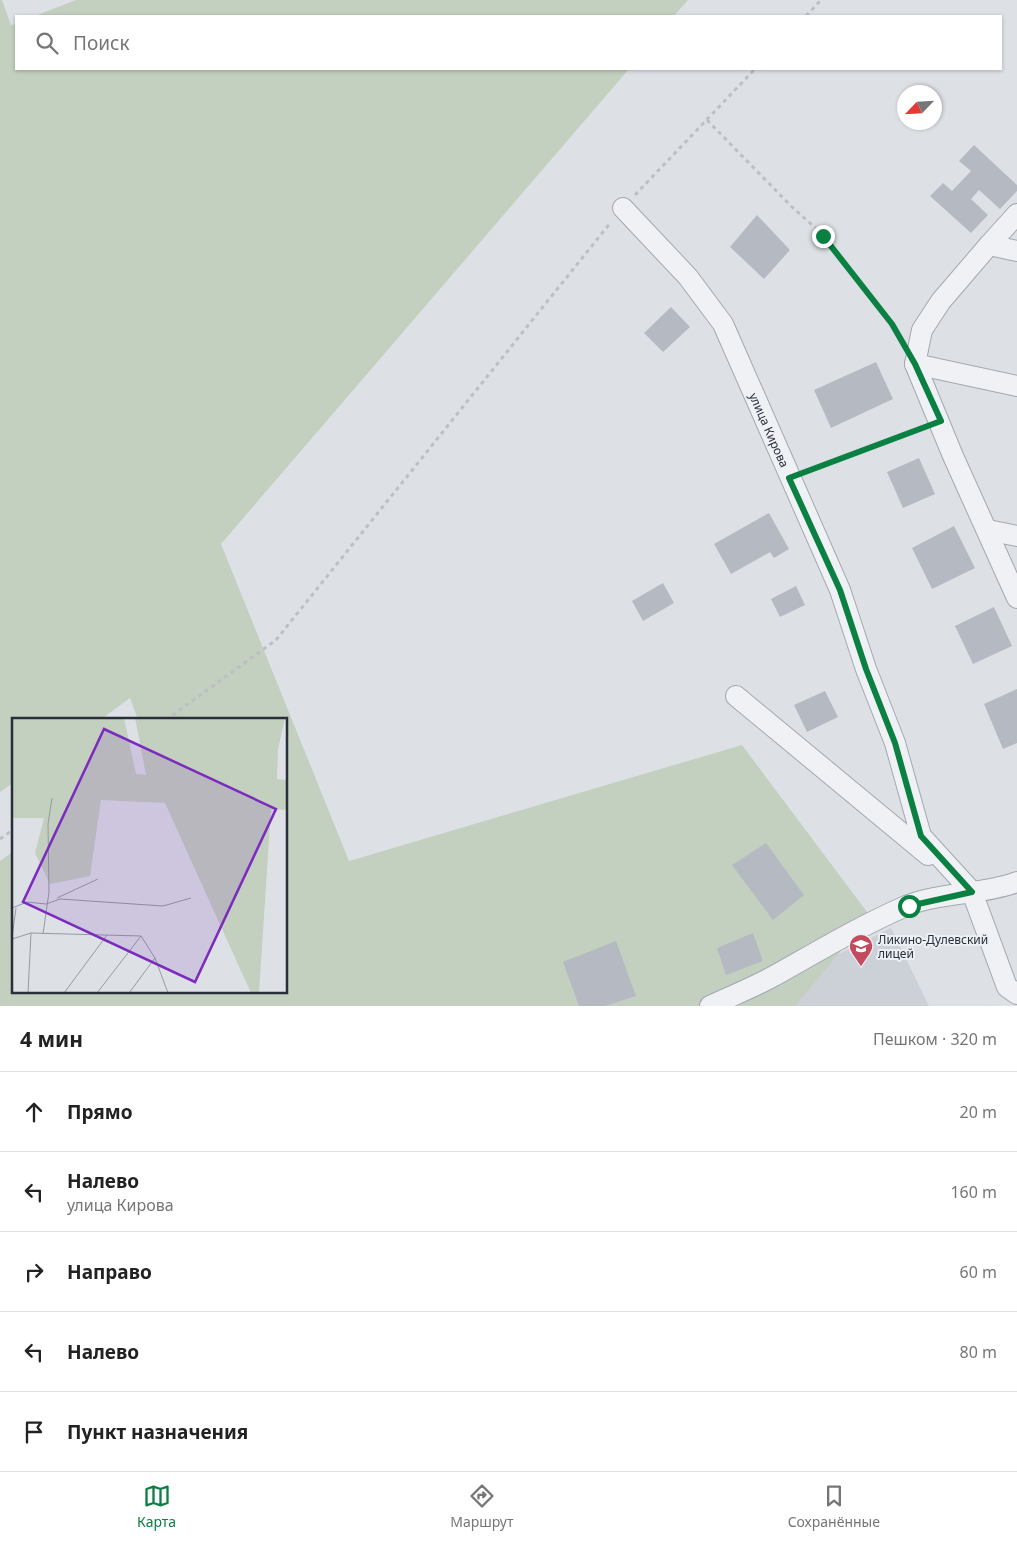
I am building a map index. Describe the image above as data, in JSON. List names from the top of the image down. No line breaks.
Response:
{"streets":{"street":["улица Кирова"]},"places":{"school or university":["Ликино-Дулевский лицей"]},"north":"bottom left","page":{"search":"Поиск","heading":["4 мин","Пешком · 320 m"],"list":[["Прямо","20 m"],["Налево","улица Кирова","160 m"],["Направо","60 m"],["Налево","80 m"],"Пункт назначения"],"nav":["Карта","Маршрут","Сохранённые"]}}
